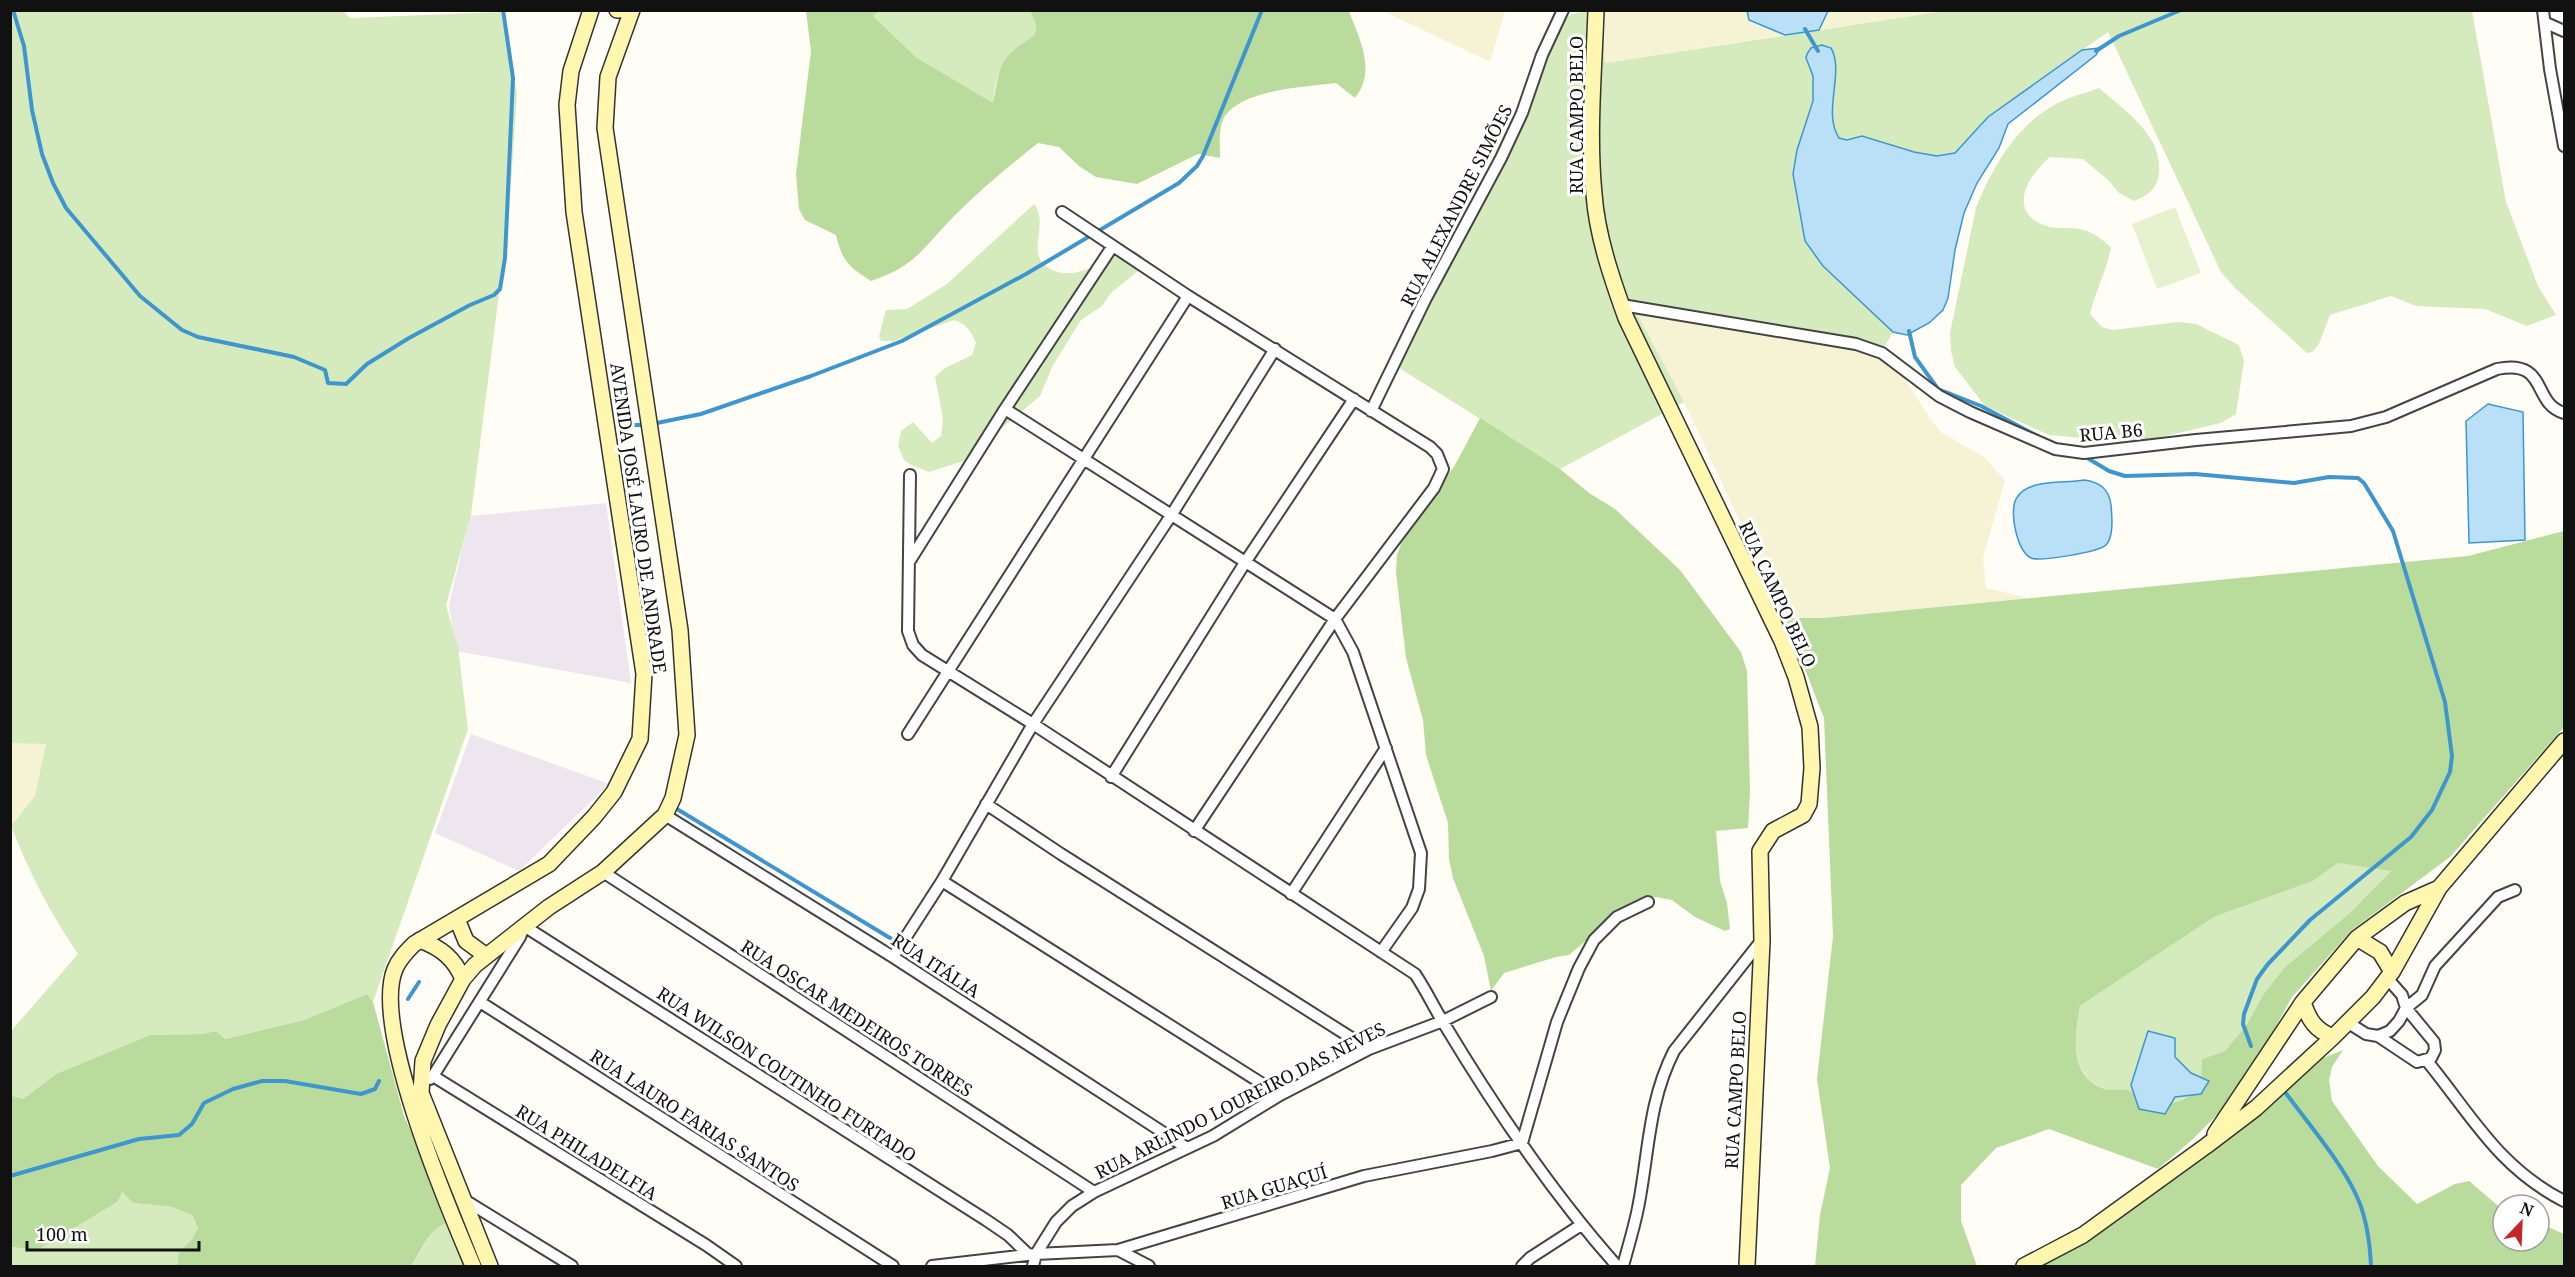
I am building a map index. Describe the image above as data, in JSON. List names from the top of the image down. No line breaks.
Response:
{"streets":{"street":["RUA CAMPO BELO","RUA ALEXANDRE SIMÕES","RUA B6","AVENIDA JOSÉ LAURO DE ANDRADE","RUA ITÁLIA","RUA OSCAR MEDEIROS TORRES","RUA WILSON COUTINHO FURTADO","RUA ARLINDO LOUREIRO DAS NEVES","RUA LAURO FARIAS SANTOS","RUA PHILADELFIA","RUA GUAÇUÍ"]},"crossings":[["RUA CAMPO BELO","RUA B6"],["AVENIDA JOSÉ LAURO DE ANDRADE","RUA ITÁLIA"],["RUA ITÁLIA","RUA ARLINDO LOUREIRO DAS NEVES"],["RUA OSCAR MEDEIROS TORRES","RUA ARLINDO LOUREIRO DAS NEVES"],["RUA WILSON COUTINHO FURTADO","RUA ARLINDO LOUREIRO DAS NEVES"],["RUA WILSON COUTINHO FURTADO","RUA GUAÇUÍ"],["RUA ARLINDO LOUREIRO DAS NEVES","RUA GUAÇUÍ"]],"scale_bar":"100 m","north":"top right"}
